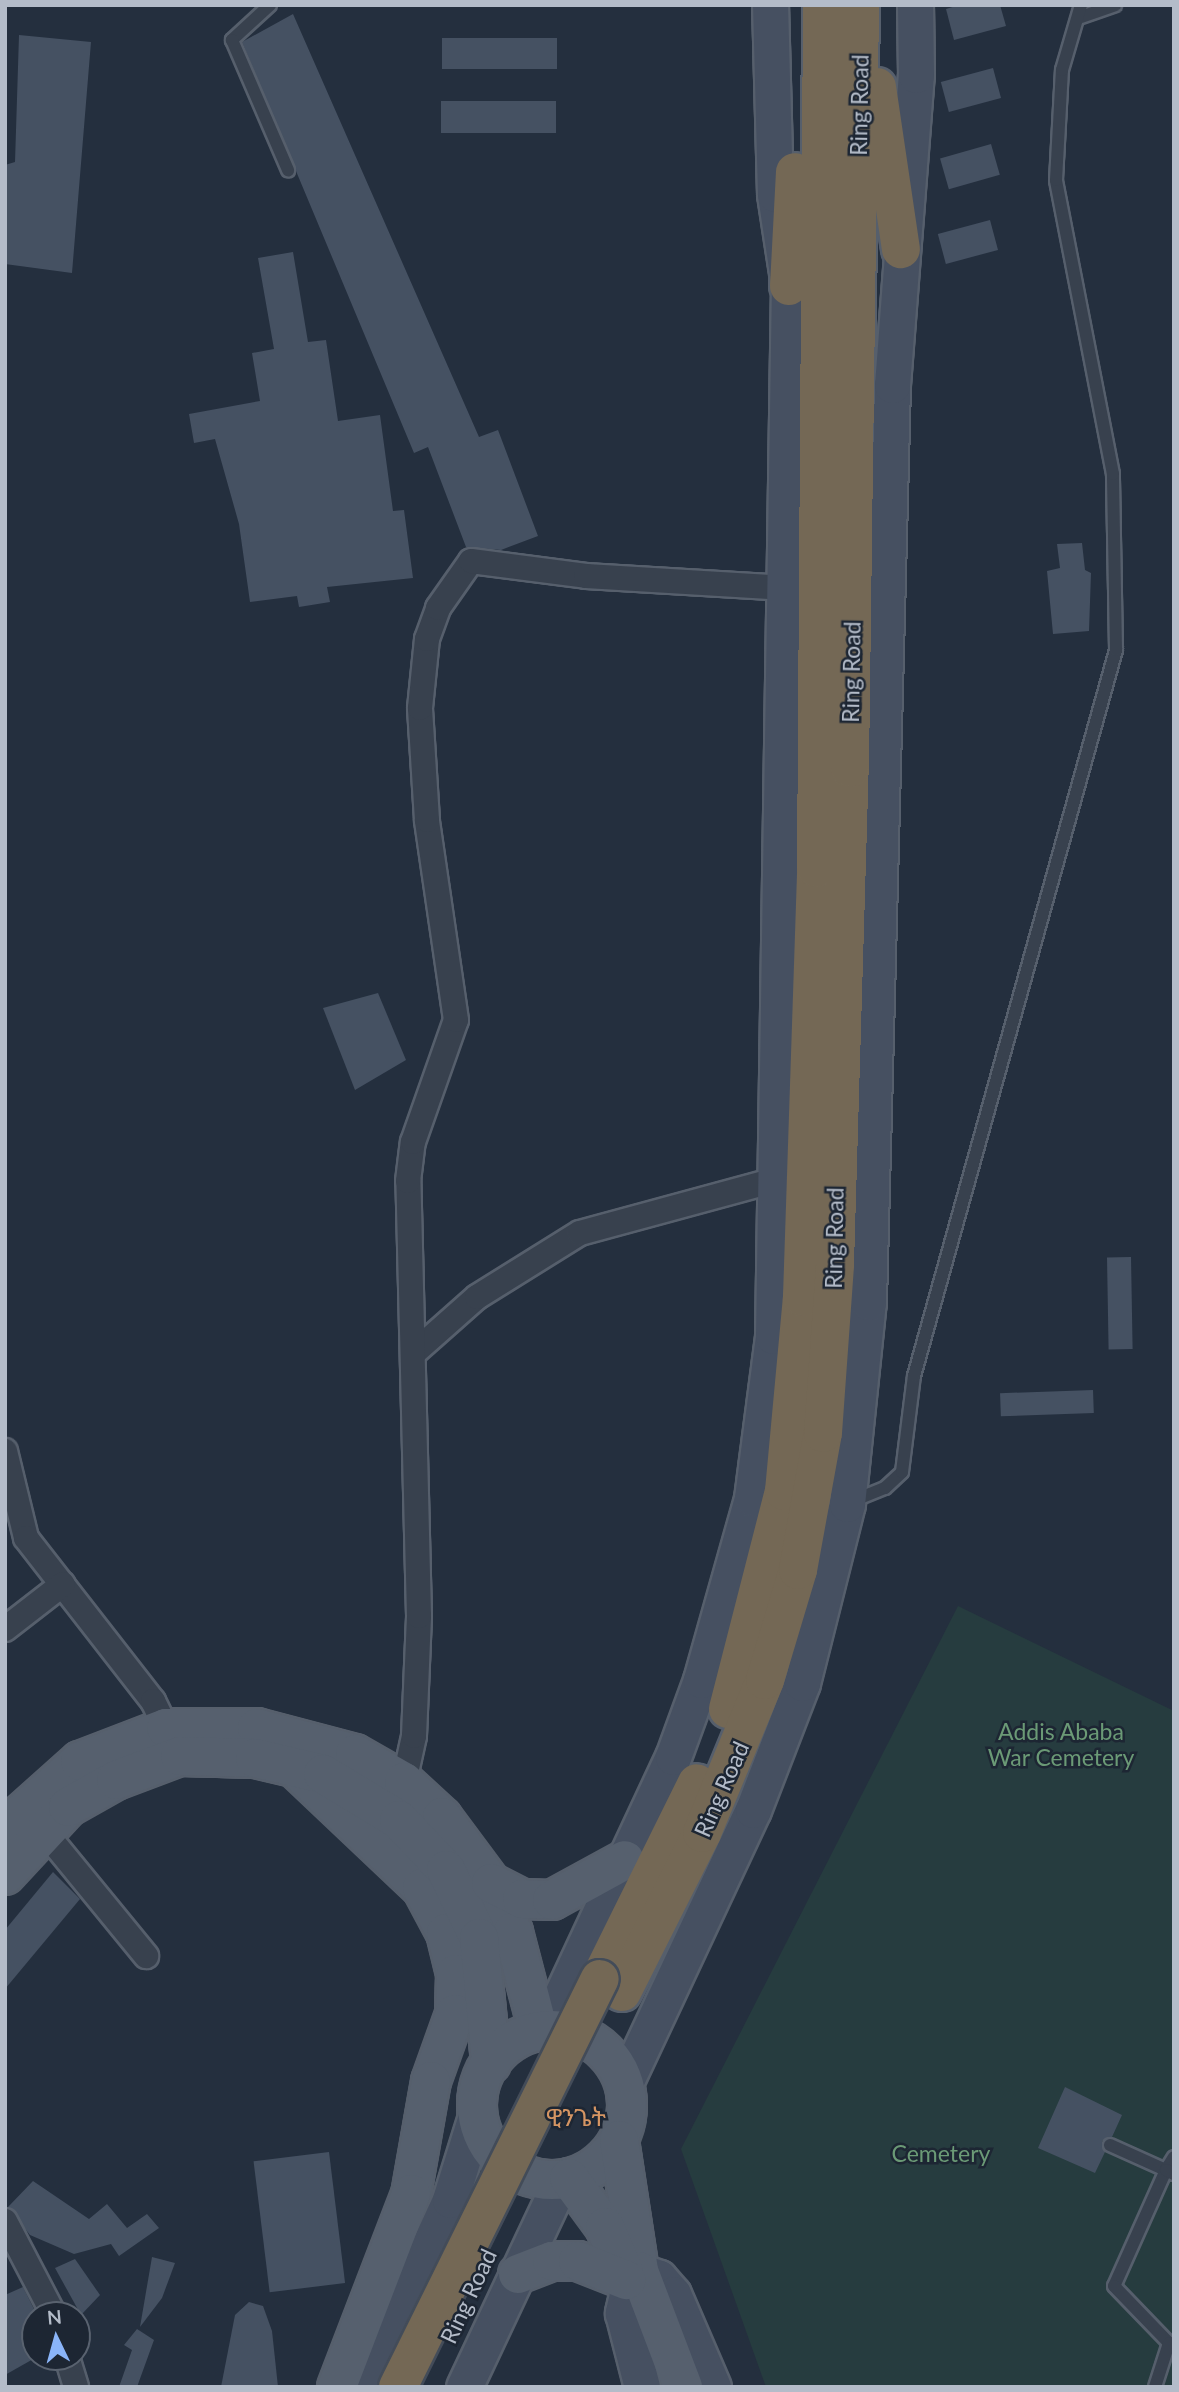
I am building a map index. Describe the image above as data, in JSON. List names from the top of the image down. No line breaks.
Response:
{"streets":{"highway":["Ring Road"]},"districts":["ዊንጌት"],"parks":["Addis Ababa War Cemetery","Cemetery"],"north":"top"}
